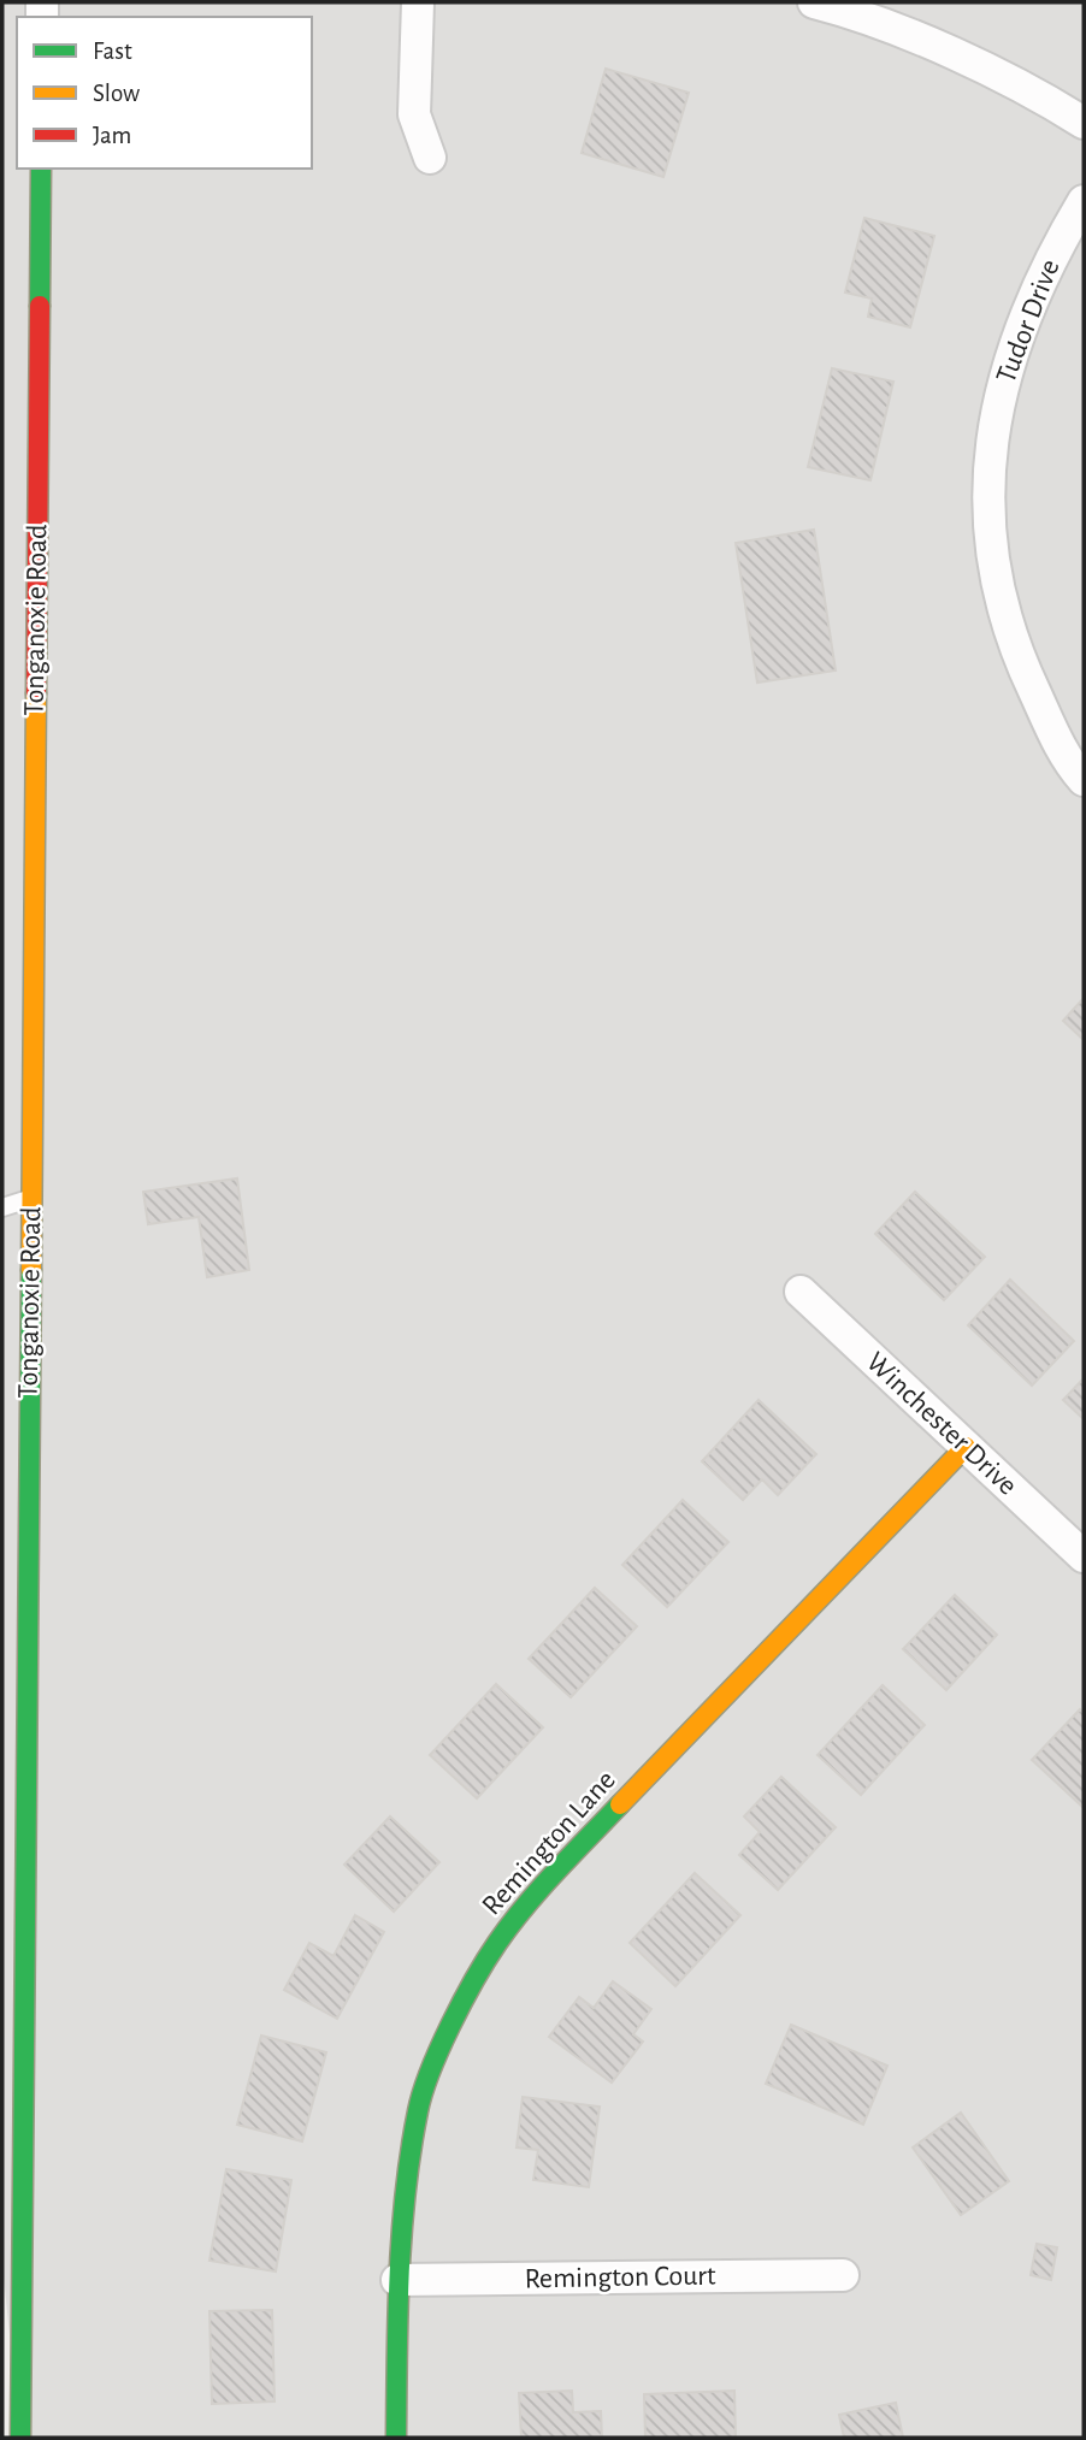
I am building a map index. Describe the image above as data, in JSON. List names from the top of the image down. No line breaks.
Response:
{"streets":{"street":["Tudor Drive","Tonganoxie Road","Winchester Drive","Remington Lane","Remington Court"]},"crossings":[["Winchester Drive","Remington Lane"],["Remington Lane","Remington Court"]],"legend":["Fast","Slow","Jam"]}
